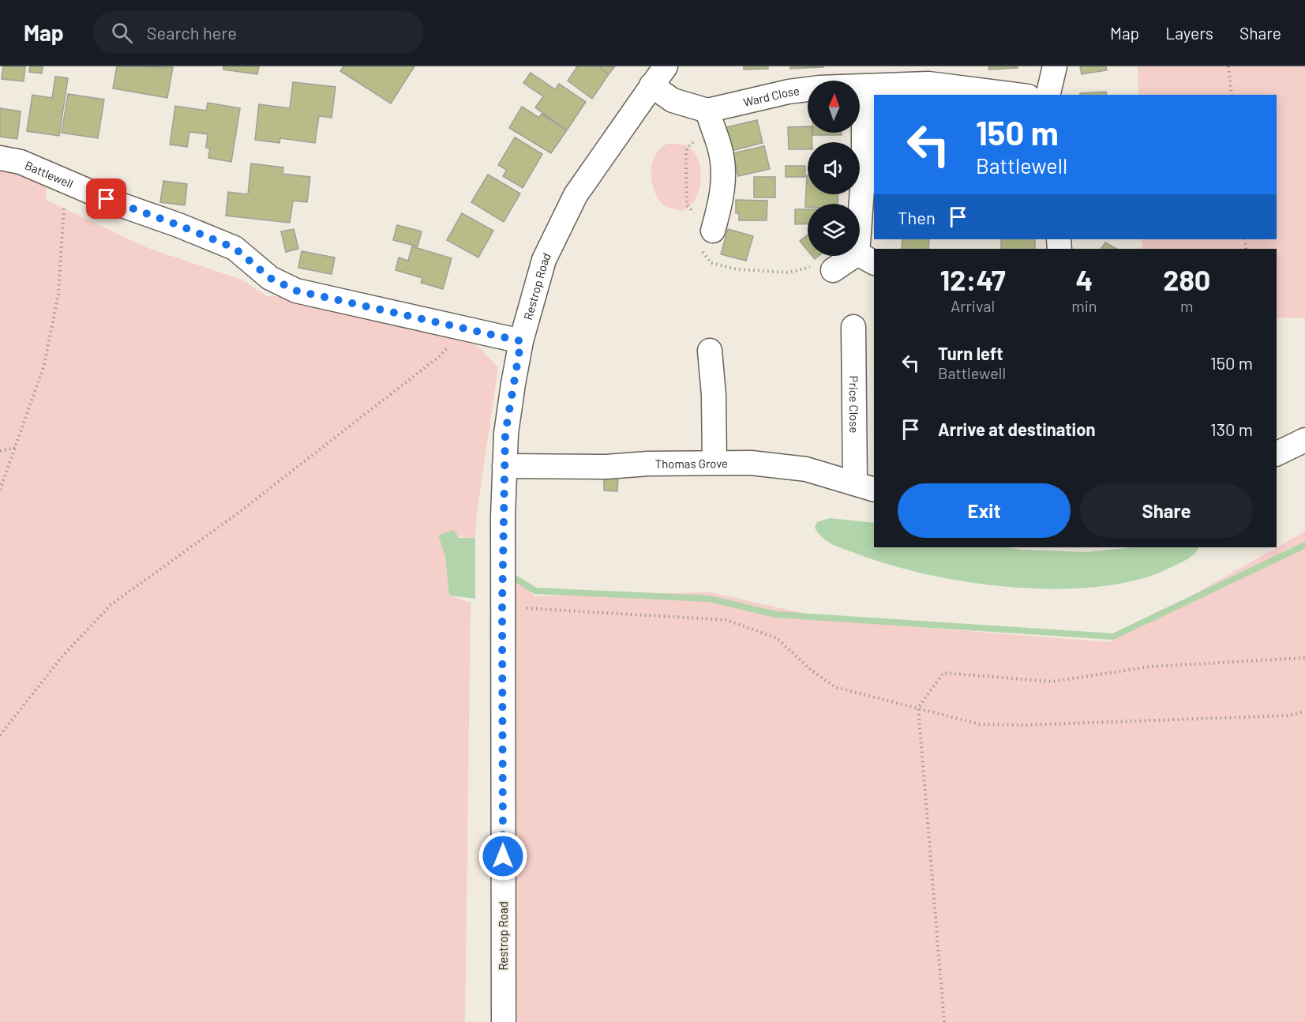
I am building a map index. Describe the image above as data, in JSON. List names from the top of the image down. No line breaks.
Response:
{"streets":{"street":["Ward Close","Battlewell","Restrop Road","Price Close","Thomas Grove"]},"crossings":[["Ward Close","Restrop Road"],["Battlewell","Restrop Road"],["Restrop Road","Thomas Grove"],["Price Close","Thomas Grove"]],"north":"top","page":{"header":"Map","search":"Search here","nav":["Map","Layers","Share"],"turn":["150 m","Battlewell"],"then":"Then","eta":["12:47","Arrival","4","min","280","m"],"list":[{"name":"Turn left","note":"Battlewell","value":"150 m"},{"name":"Arrive at destination","value":"130 m"}],"buttons":["Exit","Share"]}}
